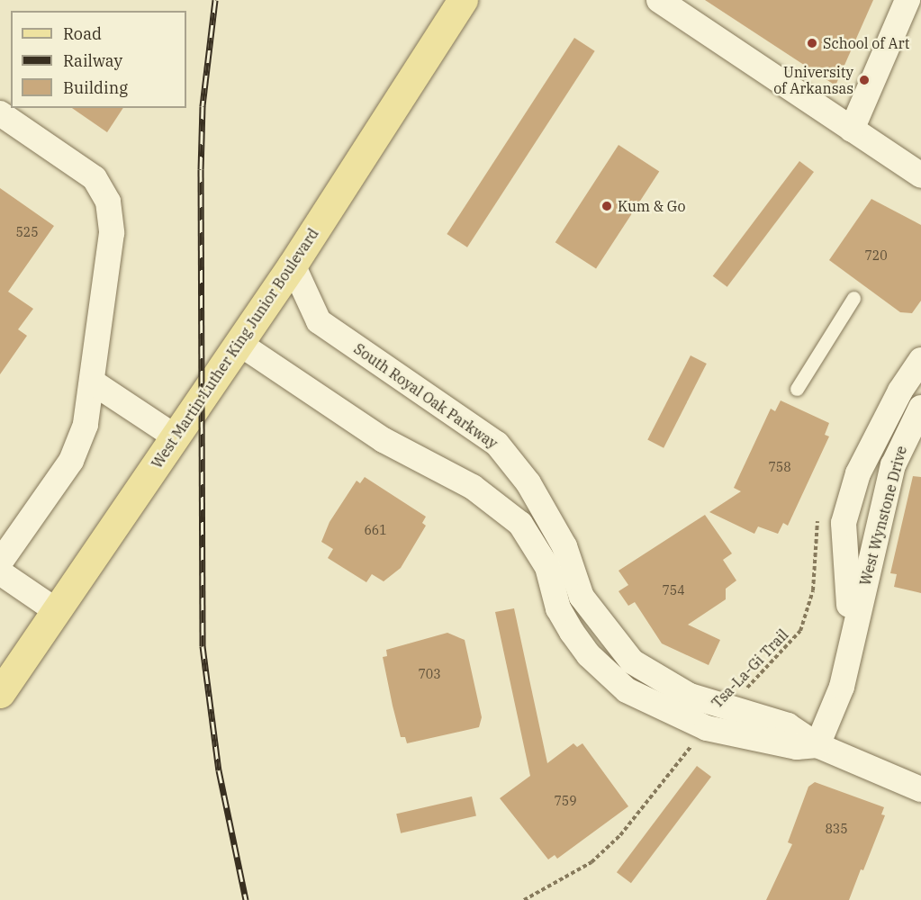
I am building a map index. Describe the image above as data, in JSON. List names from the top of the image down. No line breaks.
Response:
{"streets":{"main road":["West Martin Luther King Junior Boulevard"],"street":["South Royal Oak Parkway","West Wynstone Drive"],"path":["Tsa-La-Gi Trail"]},"crossings":[["West Martin Luther King Junior Boulevard","South Royal Oak Parkway"],["South Royal Oak Parkway","West Wynstone Drive"],["South Royal Oak Parkway","Tsa-La-Gi Trail"]],"places":["School of Art","University of Arkansas","Kum & Go"],"house_numbers":["525","720","758","661","754","703","759","835"],"legend":["Road","Railway","Building"]}
